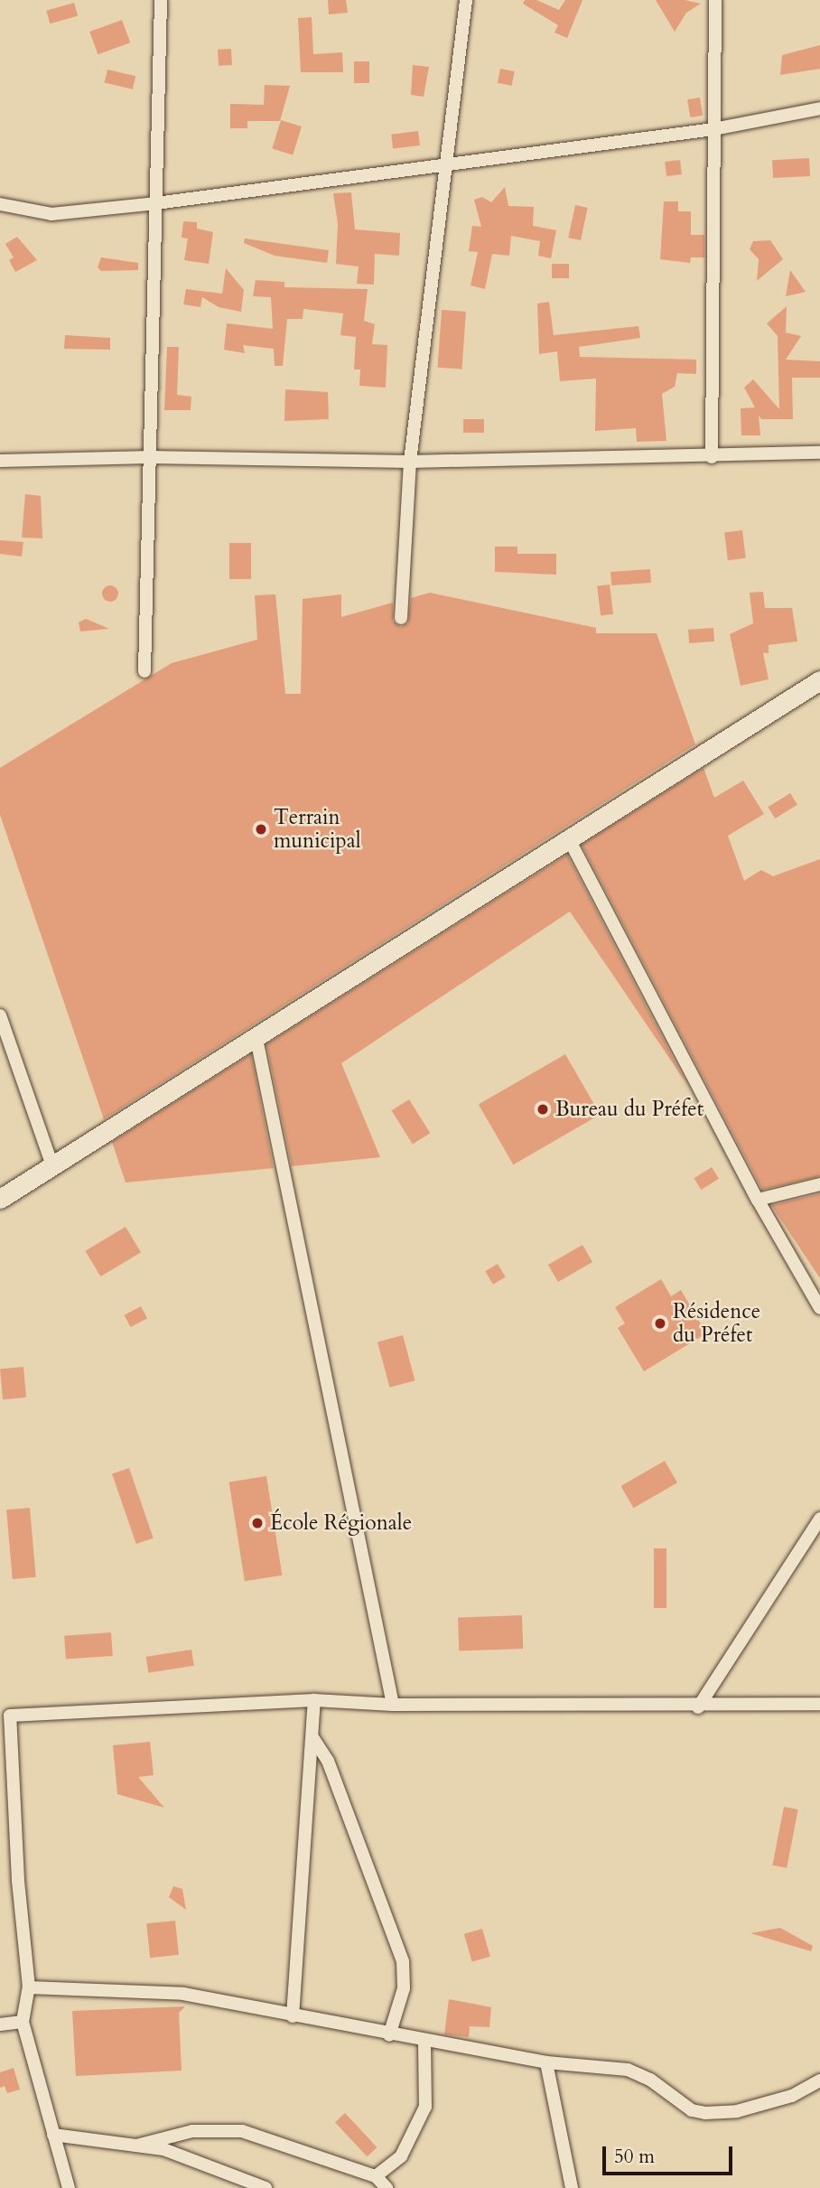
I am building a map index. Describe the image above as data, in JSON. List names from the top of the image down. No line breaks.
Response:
{"places":["Terrain municipal","Bureau du Préfet","Résidence du Préfet","École Régionale"],"scale_bar":"50 m"}
